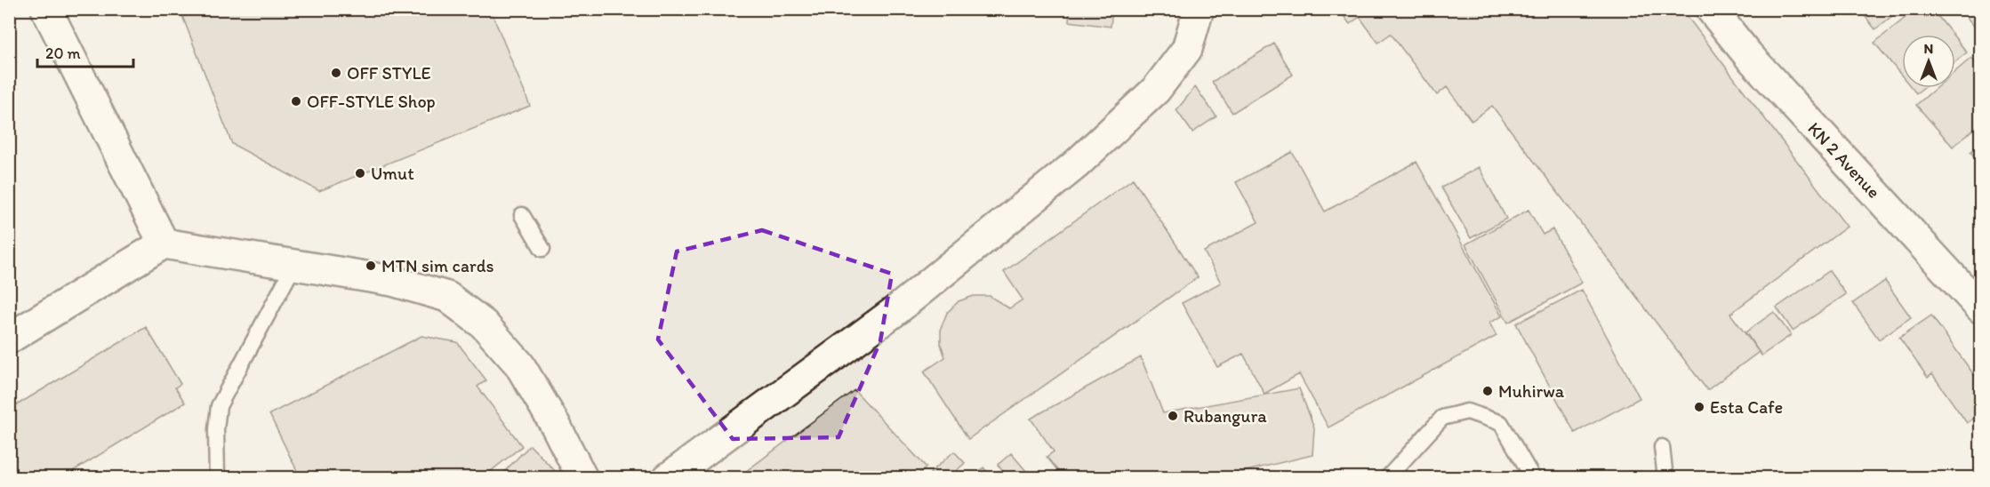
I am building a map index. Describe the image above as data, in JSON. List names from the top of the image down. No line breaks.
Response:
{"streets":{"street":["KN 2 Avenue"]},"places":["OFF STYLE","OFF-STYLE Shop","Umut","MTN sim cards","Muhirwa","Esta Cafe","Rubangura"],"scale_bar":"20 m","north":"top"}
